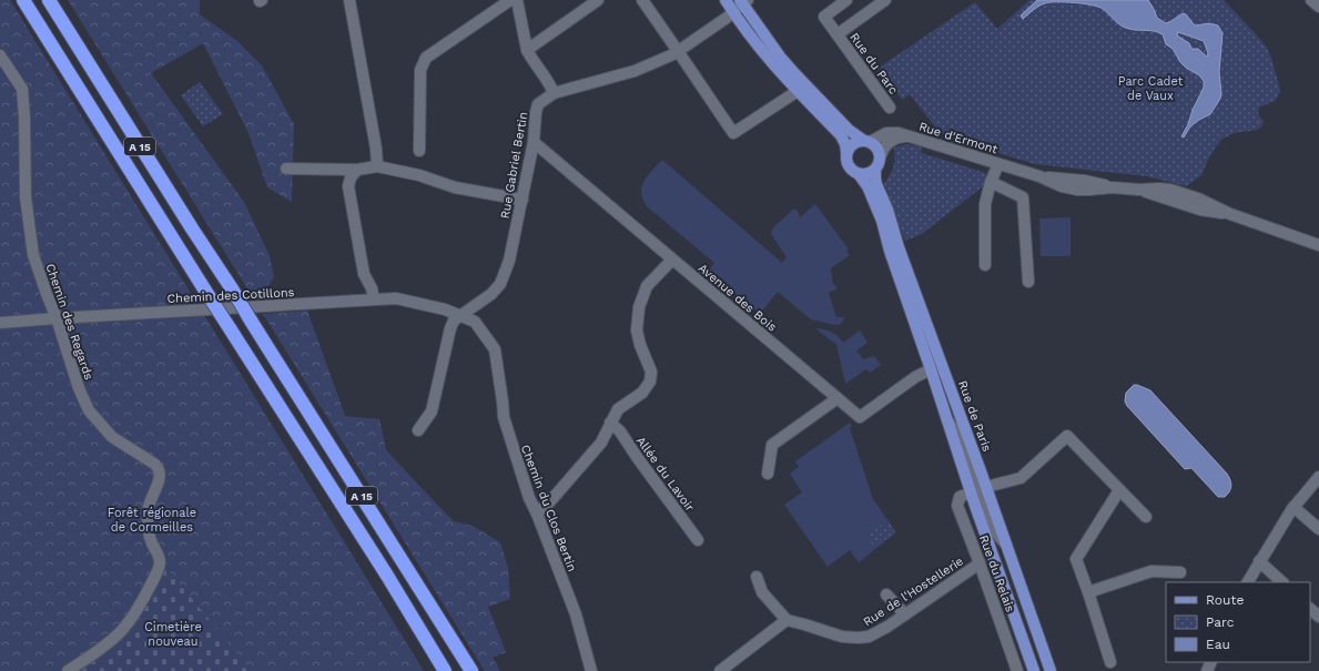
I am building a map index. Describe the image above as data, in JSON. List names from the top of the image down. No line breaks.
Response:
{"streets":{"highway":["A 15"],"main road":["Rue de Paris"],"street":["Rue du Parc","Rue d'Ermont","Rue Gabriel Bertin","Chemin des Cotillons","Avenue des Bois","Chemin des Regards","Allée du Lavoir","Chemin du Clos Bertin","Rue du Relais","Rue de l'Hostellerie"]},"crossings":[["Rue d'Ermont","Rue de Paris"],["Rue Gabriel Bertin","Chemin des Cotillons"],["Rue Gabriel Bertin","Avenue des Bois"],["Rue Gabriel Bertin","Chemin du Clos Bertin"],["Chemin des Cotillons","Chemin des Regards"],["Chemin des Cotillons","Chemin du Clos Bertin"],["Avenue des Bois","Rue de Paris"],["Rue de Paris","Rue du Relais"],["Rue du Relais","Rue de l'Hostellerie"]],"parks":["Parc Cadet de Vaux","Forêt régionale de Cormeilles","Cimetière nouveau"],"legend":["Route","Parc","Eau"]}
